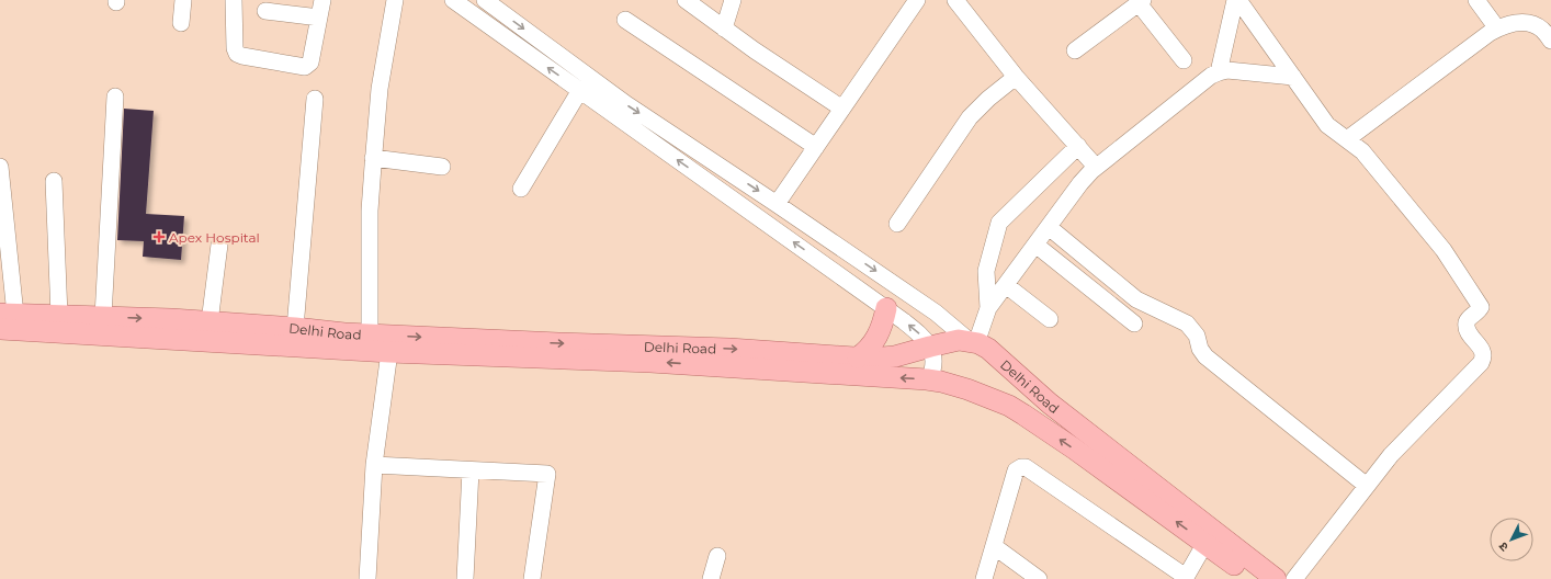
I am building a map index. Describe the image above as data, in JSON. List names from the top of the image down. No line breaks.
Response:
{"streets":{"main road":["Delhi Road"]},"places":{"health":["Apex Hospital"]},"north":"bottom left"}
